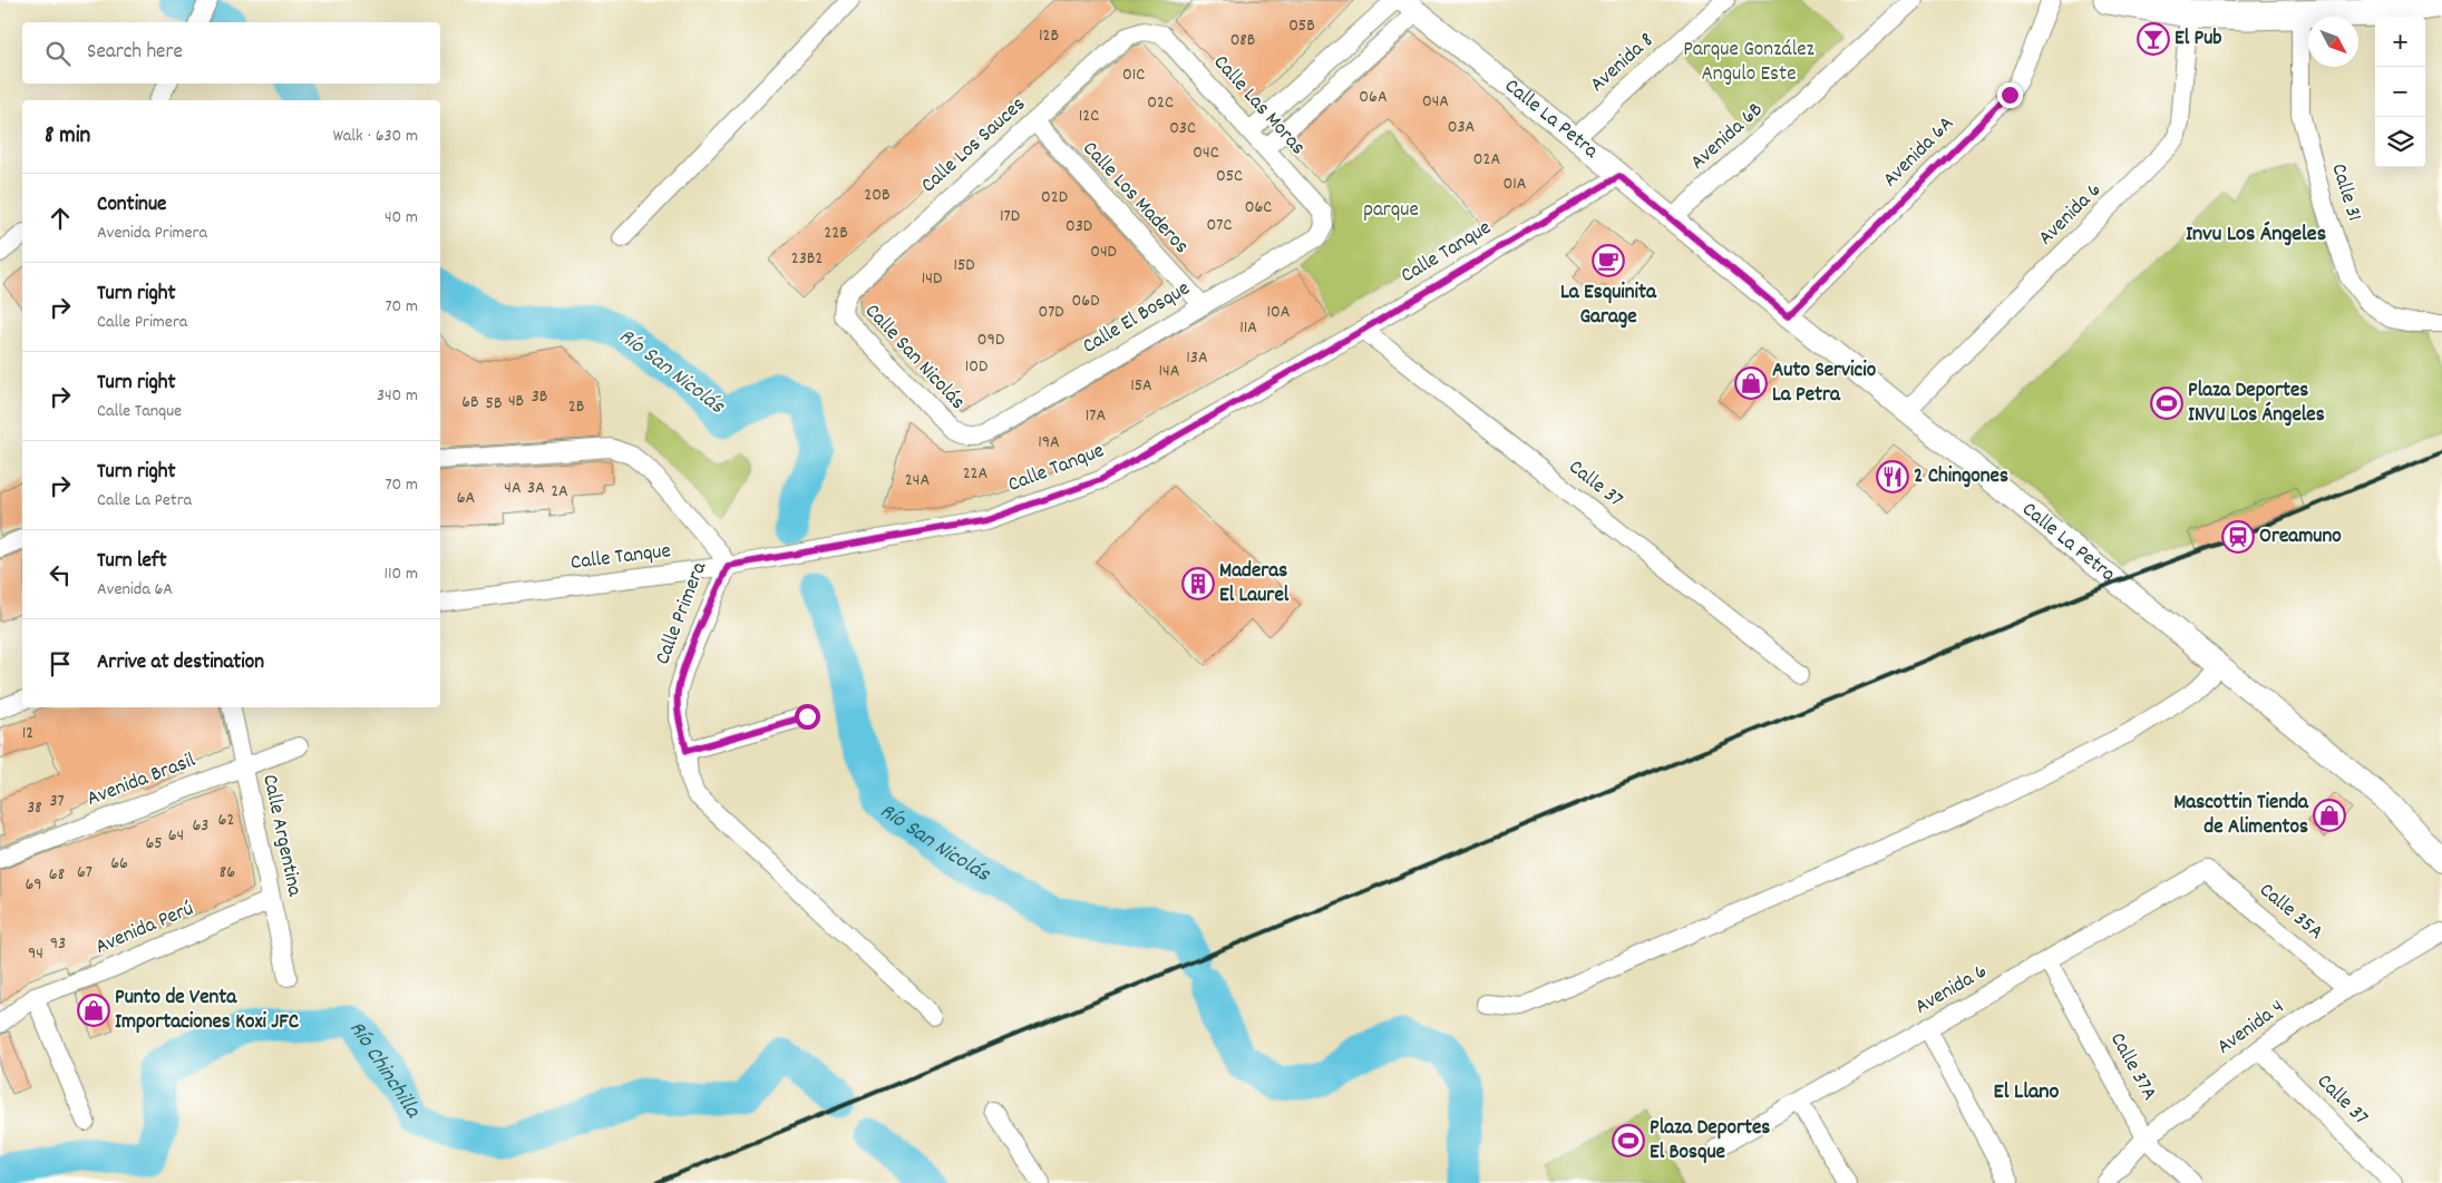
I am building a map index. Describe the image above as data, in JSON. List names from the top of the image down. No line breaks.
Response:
{"streets":{"street":["Avenida 8","Calle Las Moras","Calle La Petra","Avenida 6B","Calle Los Sauces","Avenida 6A","Calle 31","Calle Los Maderos","Avenida 6","Calle Tanque","Calle El Bosque","Calle San Nicolás","Calle 37","Calle Primera","Avenida Brasil","Calle Argentina","Calle 35A","Avenida Perú","Avenida 4","Calle 37A"]},"crossings":[["Avenida 8","Calle La Petra"],["Calle Las Moras","Calle Los Sauces"],["Calle Las Moras","Calle El Bosque"],["Calle La Petra","Avenida 6B"],["Calle La Petra","Avenida 6A"],["Calle La Petra","Avenida 6"],["Calle La Petra","Calle Tanque"],["Calle Los Sauces","Calle Los Maderos"],["Calle Los Sauces","Calle San Nicolás"],["Calle Los Maderos","Calle El Bosque"],["Avenida 6","Calle 35A"],["Avenida 6","Calle 37A"],["Calle Tanque","Calle 37"],["Calle Tanque","Calle Primera"],["Calle El Bosque","Calle San Nicolás"],["Calle 37","Avenida 4"],["Avenida Brasil","Calle Argentina"],["Calle Argentina","Avenida Perú"],["Calle 35A","Avenida 4"],["Avenida 4","Calle 37A"]],"districts":["Invu Los Ángeles","El Llano"],"water":["Río San Nicolás","Río Chinchilla"],"parks":["Parque González Angulo Este","parque"],"places":{"bar":["El Pub"],"cafe":["La Esquinita Garage"],"shop":["Auto Servicio La Petra","Mascottin Tienda de Alimentos","Punto de Venta Importaciones Koxi JFC"],"sports":["Plaza Deportes INVU Los Ángeles","Plaza Deportes El Bosque"],"restaurant":["2 Chingones"],"station":["Oreamuno"],"building":["Maderas El Laurel"]},"house_numbers":["05B","12B","08B","01C","06A","04A","02C","12C","03A","03C","04C","02A","05C","01A","20B","02D","06C","17D","07C","03D","22B","04D","23B2","15D","14D","06D","07D","10A","11A","09D","13A","10D","14A","15A","3B","4B","6B","5B","2B","17A","19A","22A","24A","4A","3A","2A","6A","12","37","38","62","63","64","65","66","67","86","68","69","93","94"],"north":"bottom right","page":{"map_buttons":["+","−"],"search":"Search here","heading":["8 min","Walk · 630 m"],"list":[["Continue","Avenida Primera","40 m"],["Turn right","Calle Primera","70 m"],["Turn right","Calle Tanque","340 m"],["Turn right","Calle La Petra","70 m"],["Turn left","Avenida 6A","110 m"],"Arrive at destination"]}}
